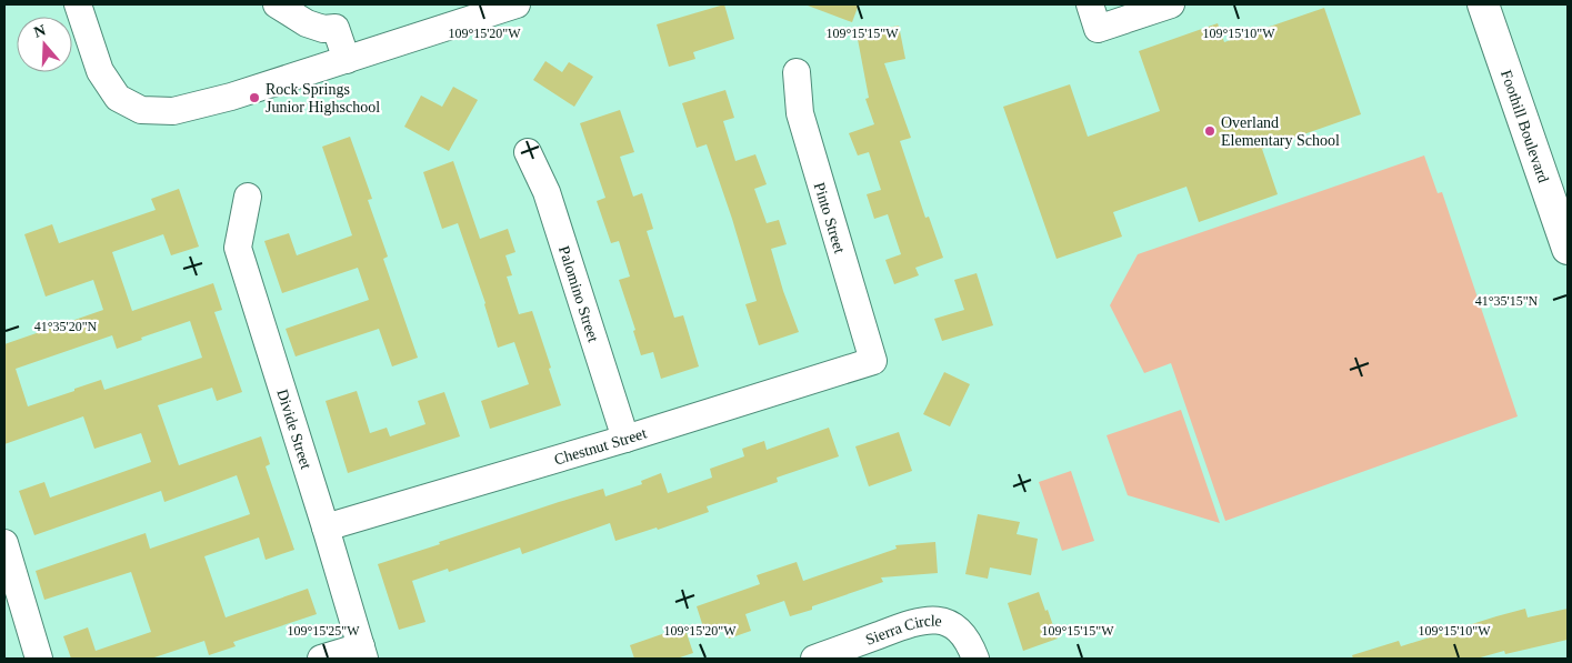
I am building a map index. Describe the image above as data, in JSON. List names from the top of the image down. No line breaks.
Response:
{"streets":{"main road":["Foothill Boulevard"],"street":["Pinto Street","Palomino Street","Divide Street","Chestnut Street","Sierra Circle"]},"crossings":[["Pinto Street","Chestnut Street"],["Palomino Street","Chestnut Street"],["Divide Street","Chestnut Street"]],"places":["Rock Springs Junior Highschool","Overland Elementary School"],"north":"top","coordinates":["109°15'10\"W","109°15'20\"W","109°15'15\"W","41°35'15\"N","41°35'20\"N","109°15'25\"W"]}
